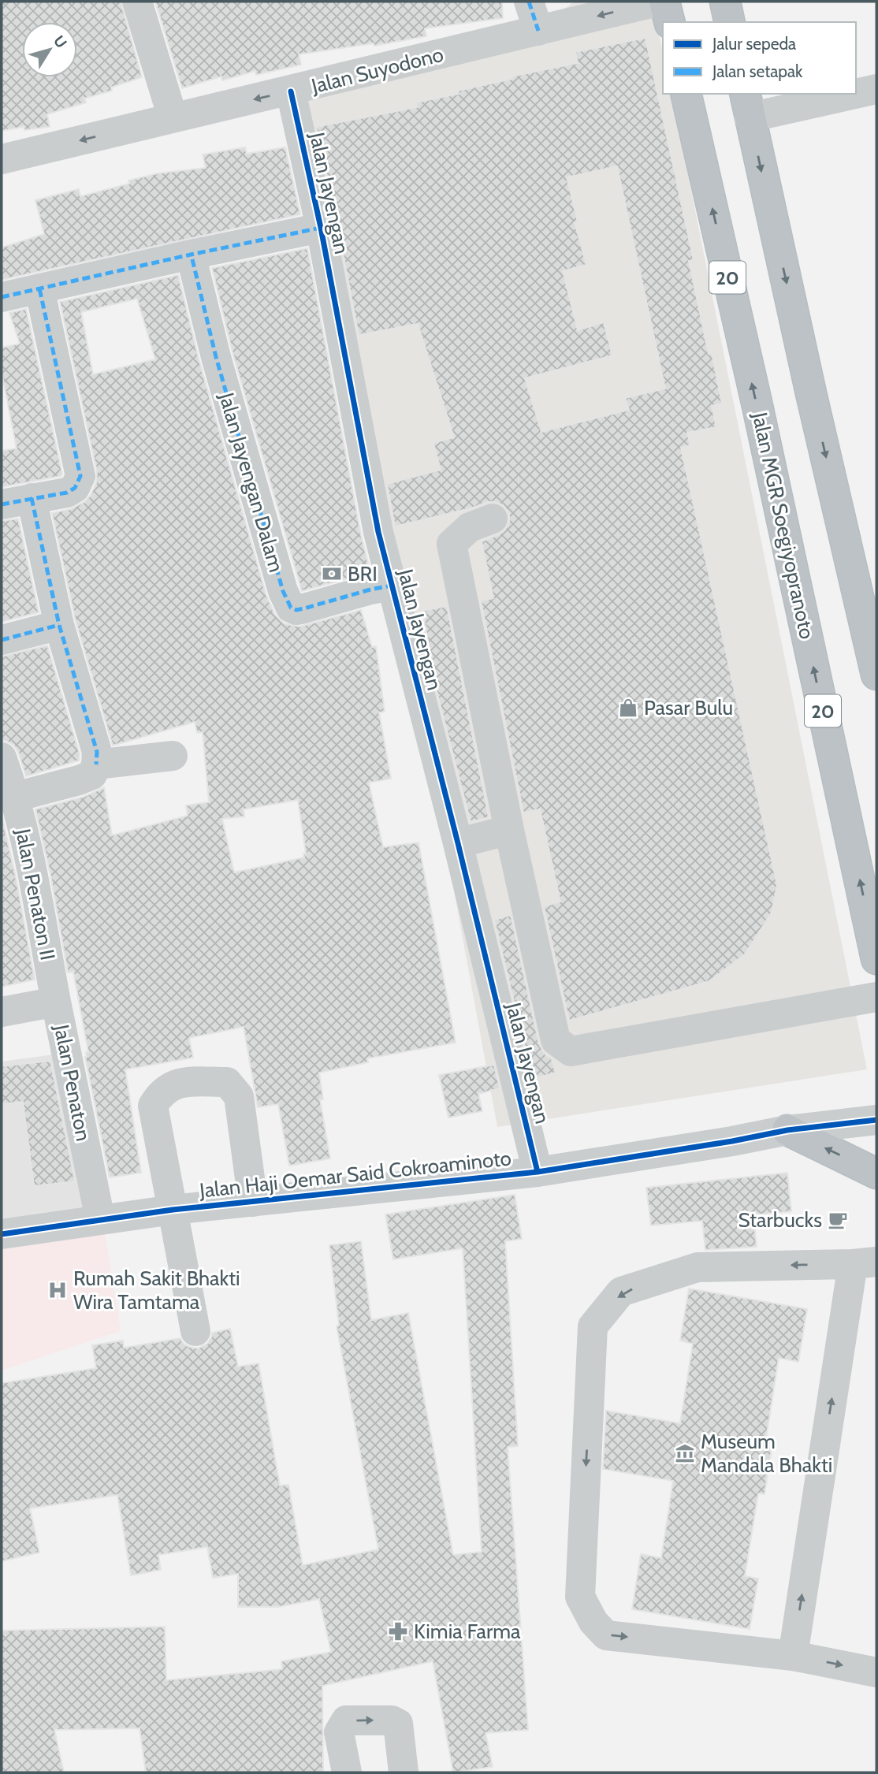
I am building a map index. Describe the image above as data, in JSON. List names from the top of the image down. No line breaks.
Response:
{"streets":{"highway":["20","Jalan MGR Soegiyopranoto"],"street":["Jalan Suyodono","Jalan Jayengan","Jalan Jayengan Dalam","Jalan Penaton II","Jalan Penaton","Jalan Haji Oemar Said Cokroaminoto"]},"crossings":[["Jalan Suyodono","Jalan Jayengan"],["Jalan Jayengan","Jalan Jayengan Dalam"],["Jalan Jayengan","Jalan Haji Oemar Said Cokroaminoto"],["Jalan Penaton II","Jalan Penaton"],["Jalan Penaton","Jalan Haji Oemar Said Cokroaminoto"]],"places":{"bank":["BRI"],"shop":["Pasar Bulu"],"cafe":["Starbucks"],"hospital":["Rumah Sakit Bhakti Wira Tamtama"],"museum":["Museum Mandala Bhakti"],"pharmacy":["Kimia Farma"]},"legend":["Jalur sepeda","Jalan setapak"],"north":"top right"}
